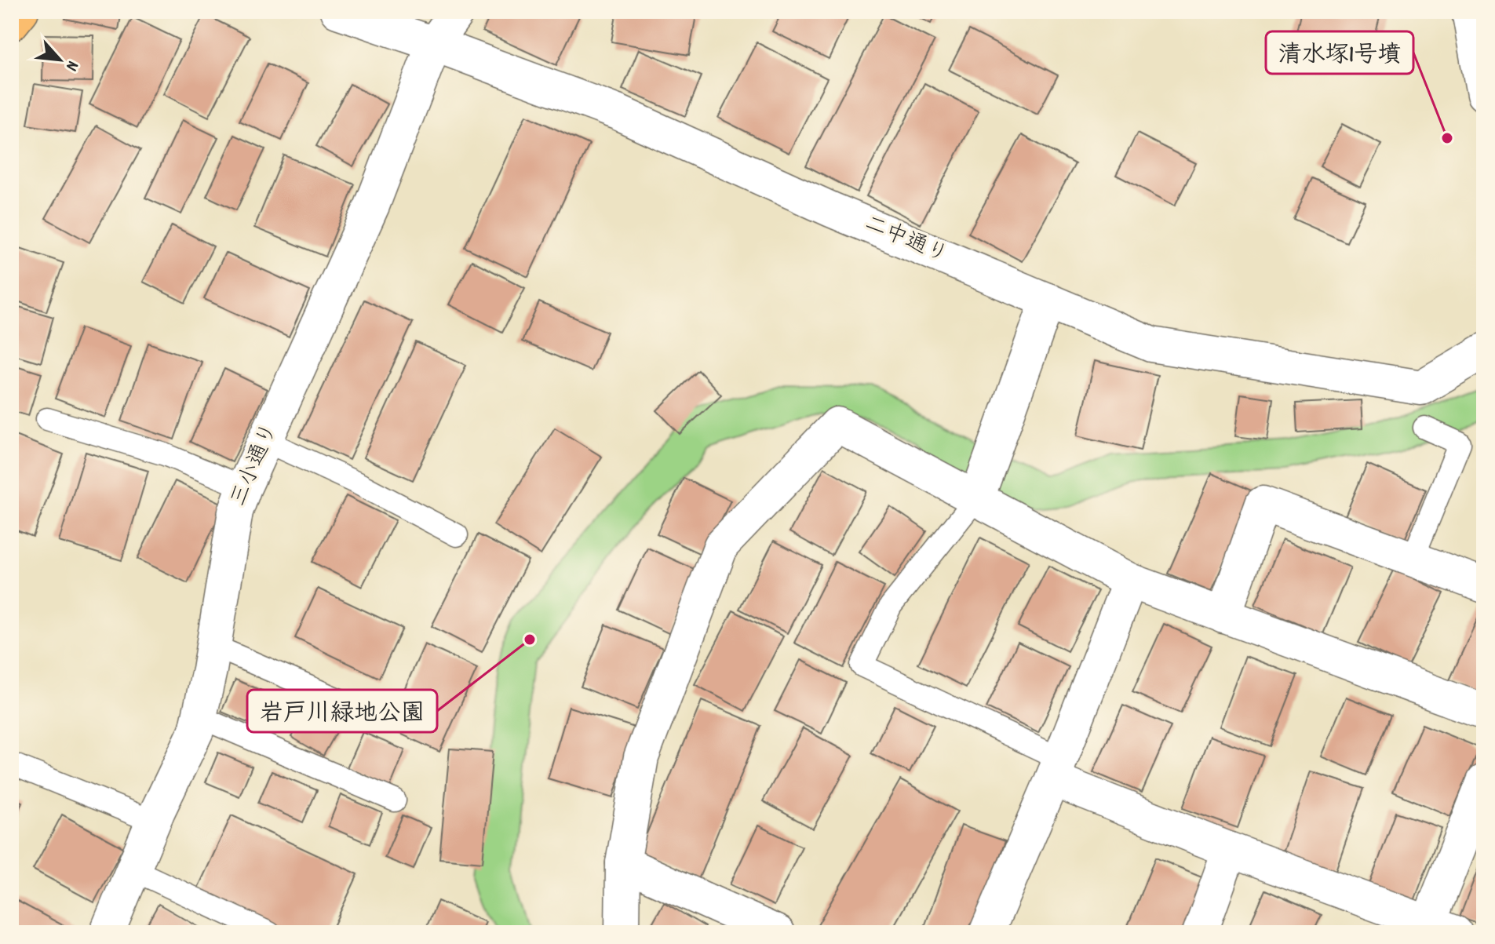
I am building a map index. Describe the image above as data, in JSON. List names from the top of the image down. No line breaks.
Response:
{"streets":{"street":["二中通り","三小通り"]},"crossings":[["二中通り","三小通り"]],"places":["清水塚1号墳","岩戸川緑地公園"],"north":"bottom right"}
